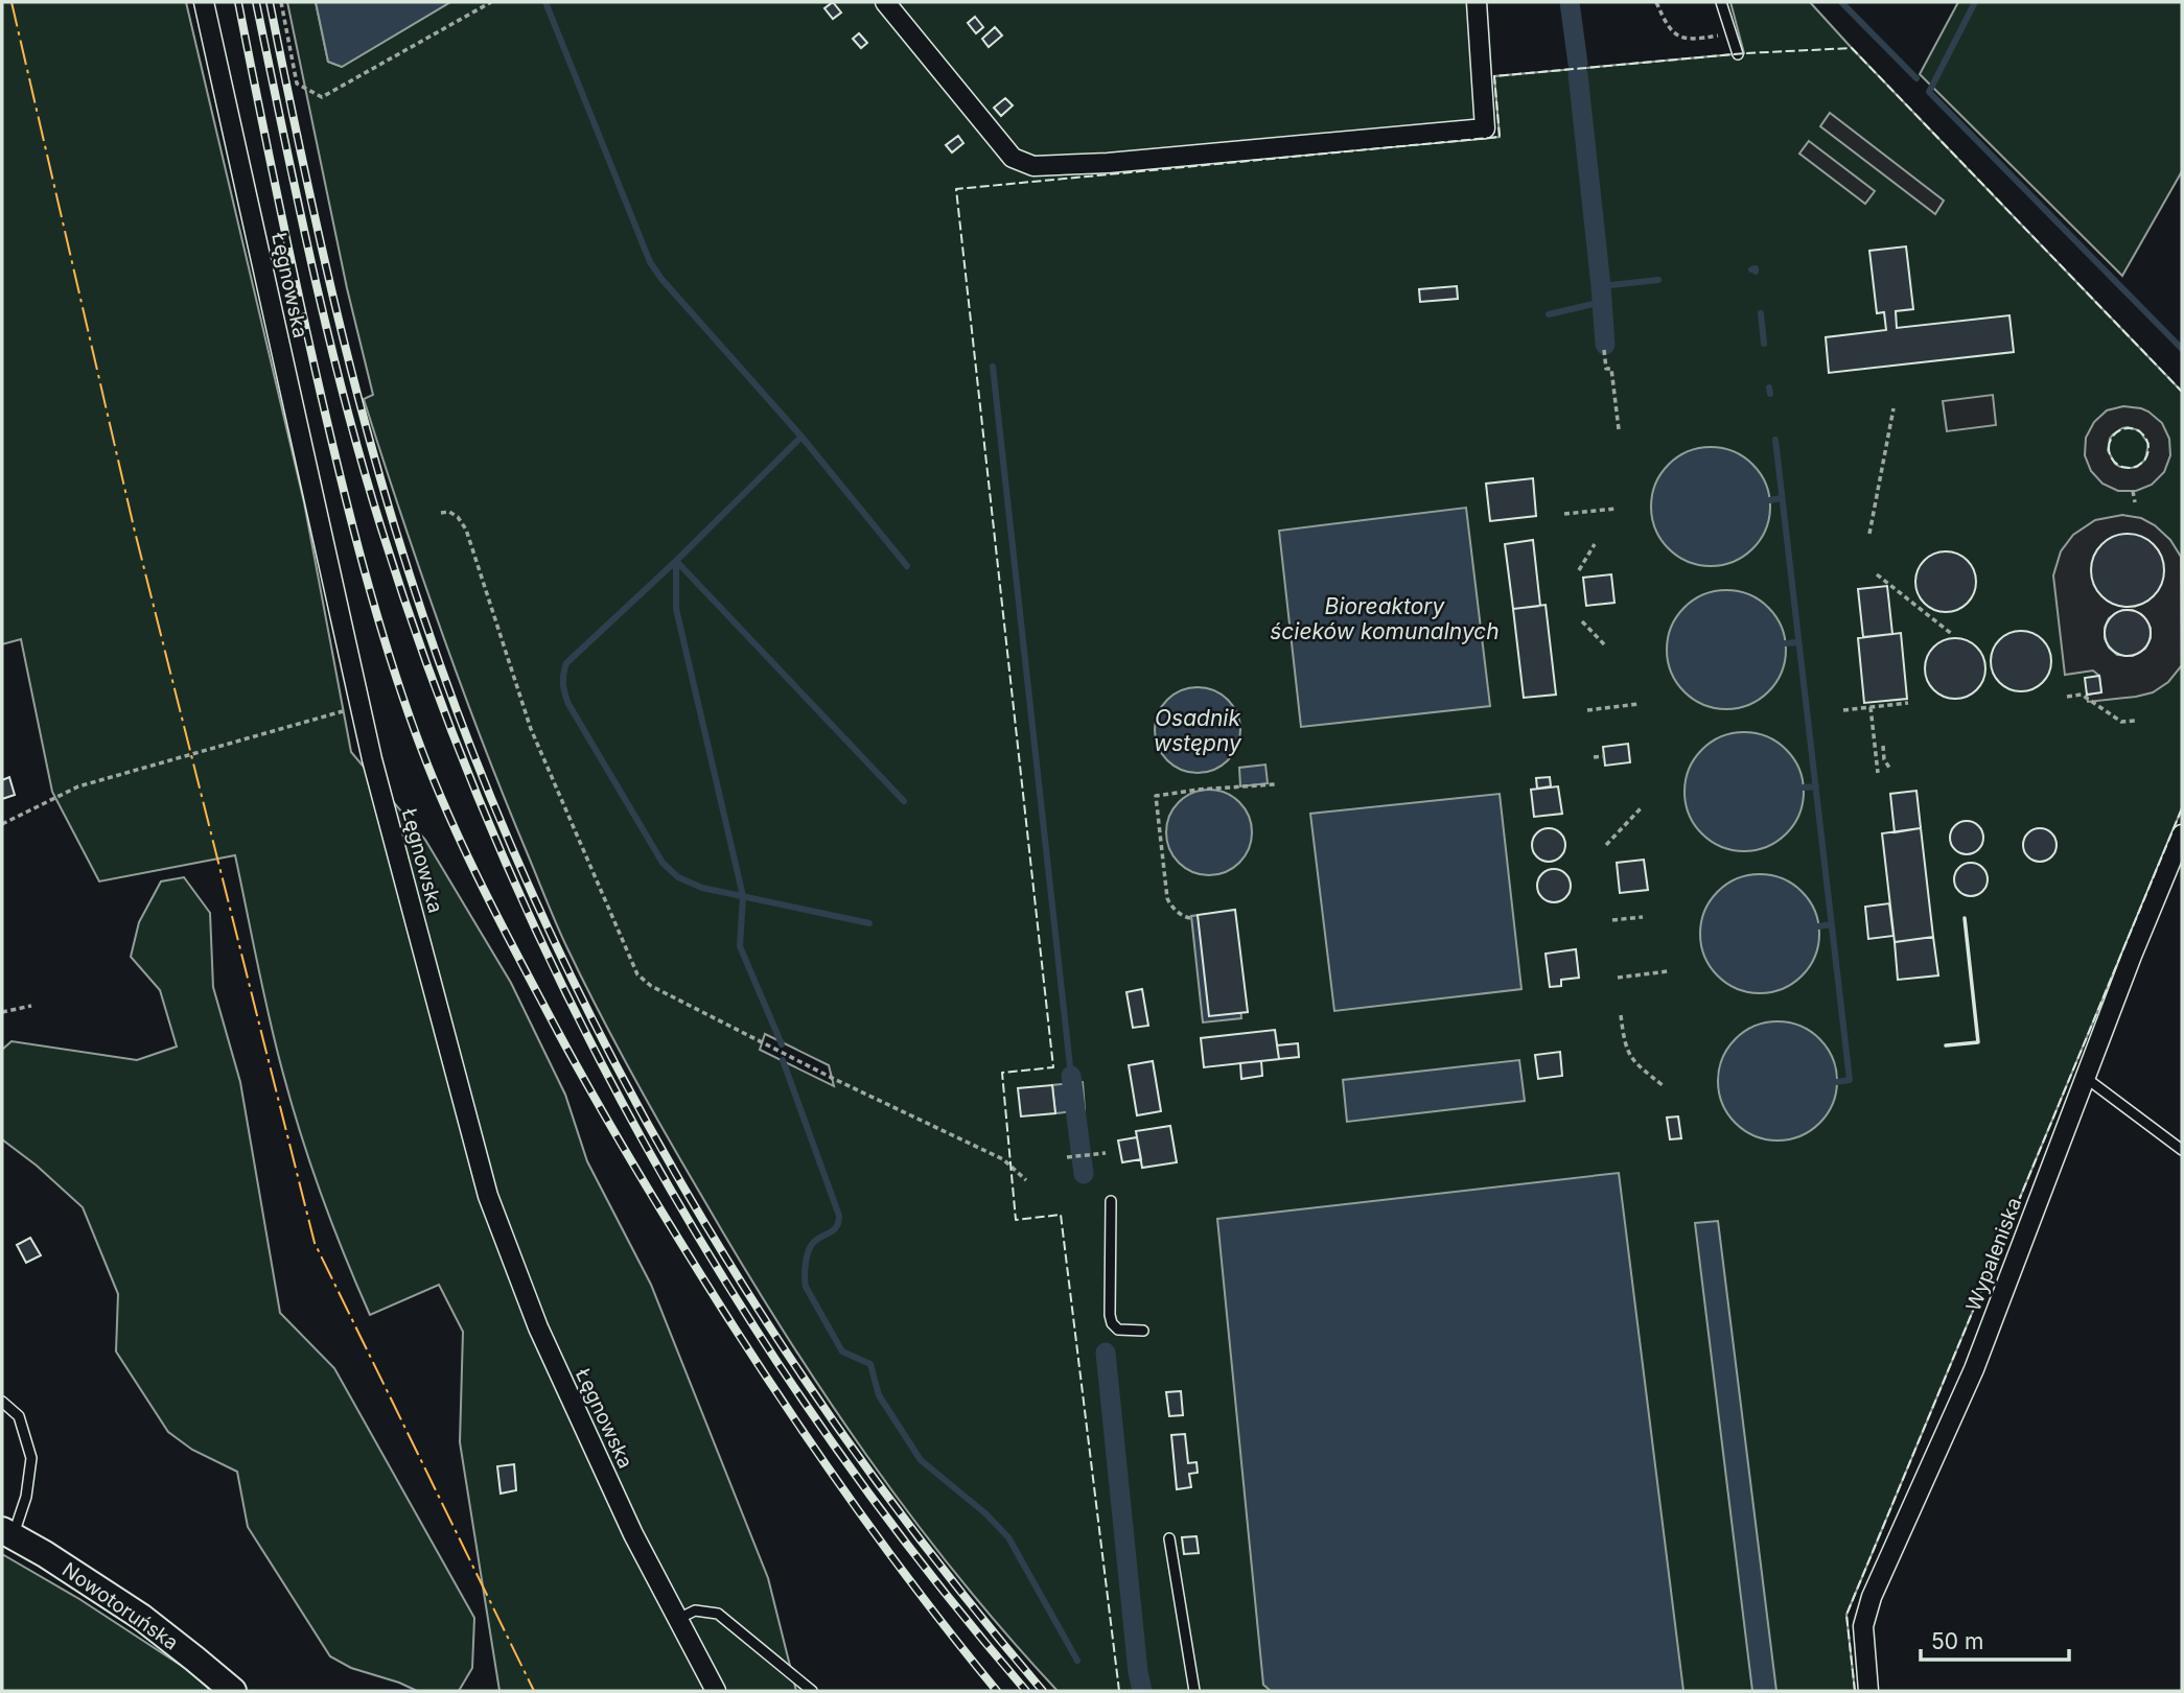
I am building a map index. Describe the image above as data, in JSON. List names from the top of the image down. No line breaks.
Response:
{"streets":{"main road":["Nowotoruńska"],"street":["Łęgnowska","Wypaleniska"]},"water":["Bioreaktory ścieków komunalnych","Osadnik wstępny"],"scale_bar":"50 m"}
